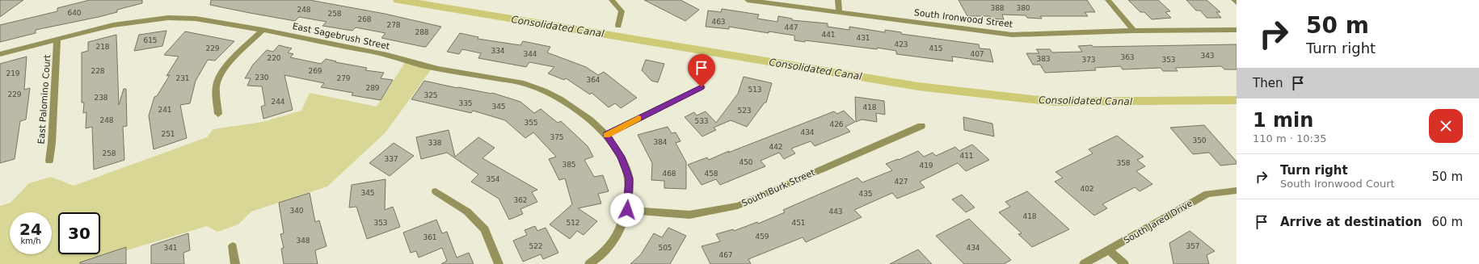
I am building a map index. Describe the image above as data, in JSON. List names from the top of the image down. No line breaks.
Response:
{"streets":{"street":["South Ironwood Street","East Sagebrush Street","East Palomino Court","South Burk Street","South Jared Drive"]},"crossings":[["East Sagebrush Street","East Palomino Court"]],"water":["Consolidated Canal"],"house_numbers":["388","380","248","640","258","268","463","278","447","288","441","431","615","423","218","229","415","334","344","407","343","363","220","383","373","353","228","269","219","230","231","279","364","289","513","229","325","238","244","335","345","418","241","523","248","533","355","426","434","251","375","350","384","338","442","258","411","337","450","358","385","419","468","458","354","427","402","345","435","362","340","443","418","353","512","451","459","361","348","522","357","341","505","434","467"],"page":{"turn":["50 m","Turn right"],"then":"Then","heading":["1 min","110 m · 10:35"],"list":[{"name":"Turn right","note":"South Ironwood Court","value":"50 m"},{"name":"Arrive at destination","value":"60 m"}],"speed":"24 km/h","limit":"30"}}
